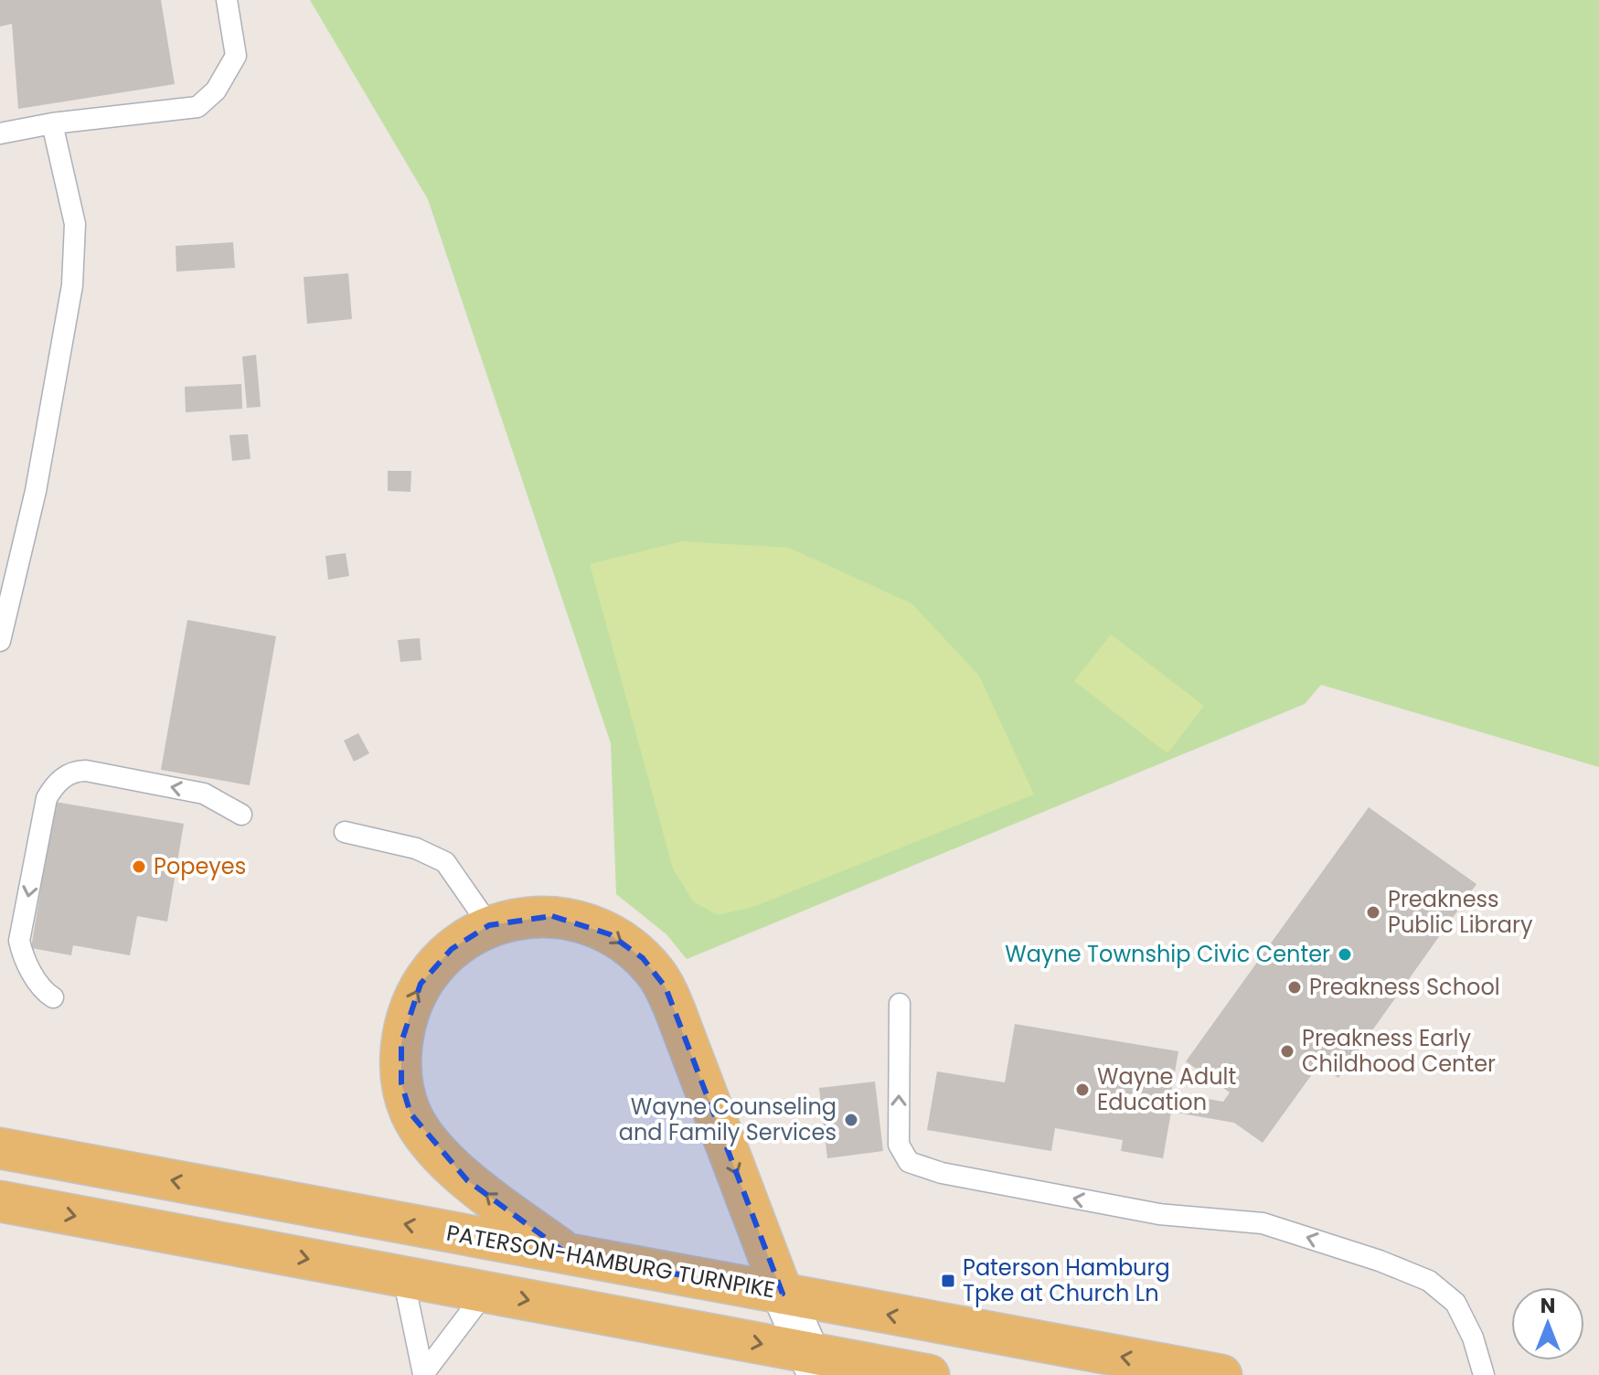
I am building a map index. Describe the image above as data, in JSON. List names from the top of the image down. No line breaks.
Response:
{"streets":{"main road":["PATERSON-HAMBURG TURNPIKE"]},"places":{"other":["Popeyes","Preakness Public Library","Wayne Township Civic Center","Preakness School","Preakness Early Childhood Center","Wayne Adult Education","Wayne Counseling and Family Services"],"transit":["Paterson Hamburg Tpke at Church Ln"]},"north":"top"}
